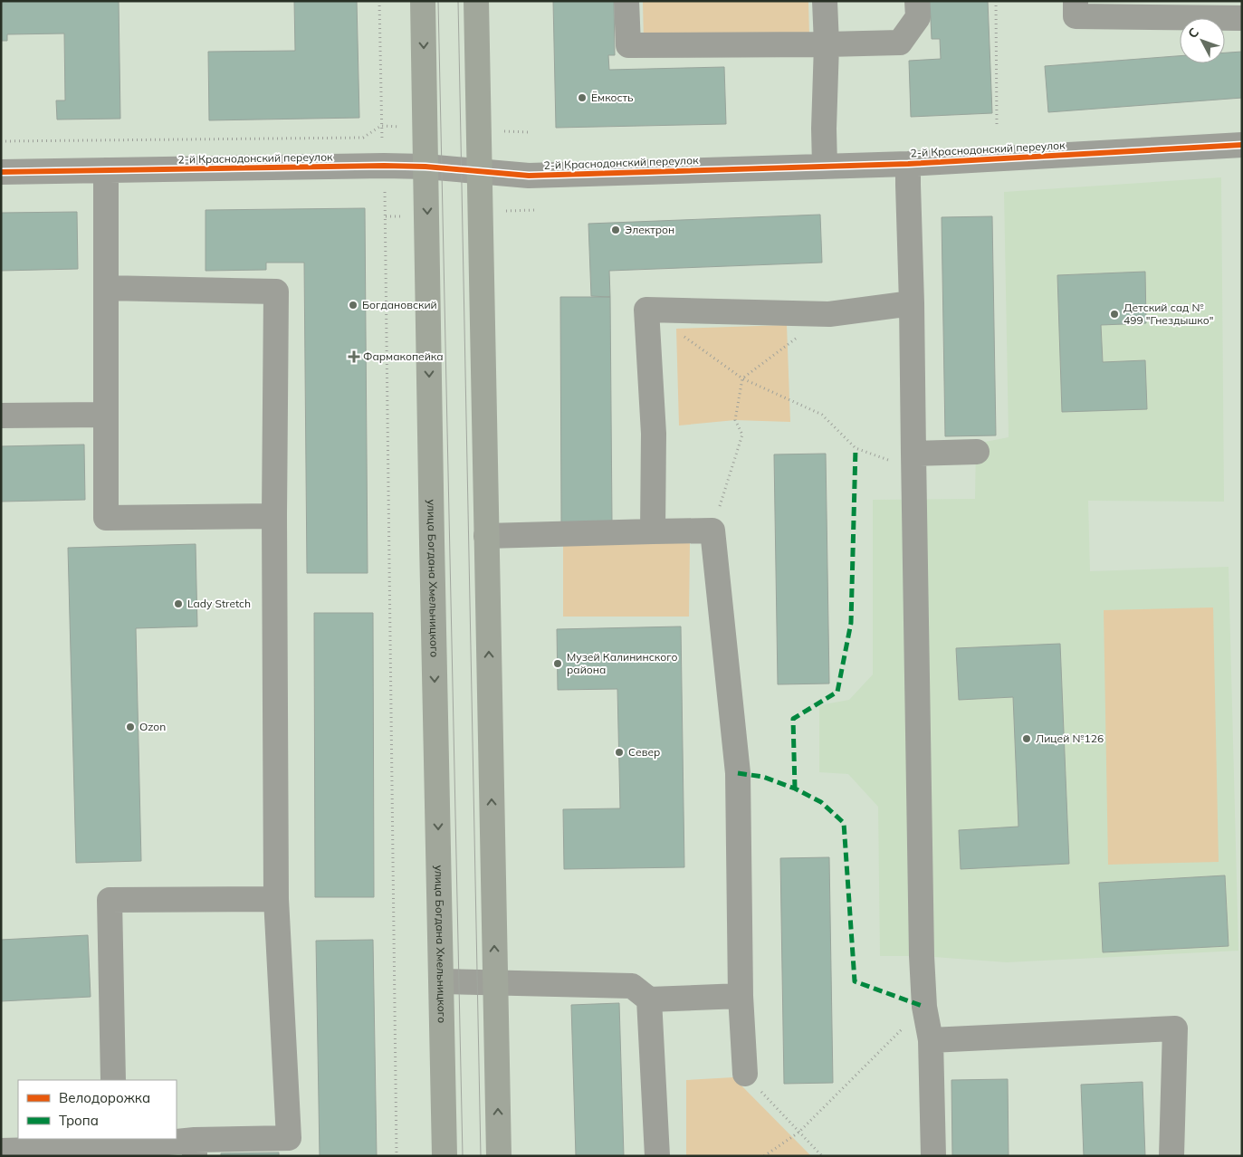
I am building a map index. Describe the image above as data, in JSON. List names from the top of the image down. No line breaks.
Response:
{"streets":{"highway":["улица Богдана Хмельницкого"],"street":["2-й Краснодонский переулок"]},"crossings":[["2-й Краснодонский переулок","улица Богдана Хмельницкого"]],"places":{"other":["Ёмкость","Электрон","Богдановский","Детский сад № 499 \"Гнездышко\"","Lady Stretch","Музей Калининского района","Ozon","Лицей №126","Север"],"health":["Фармакопейка"]},"legend":["Велодорожка","Тропа"],"north":"top left"}
